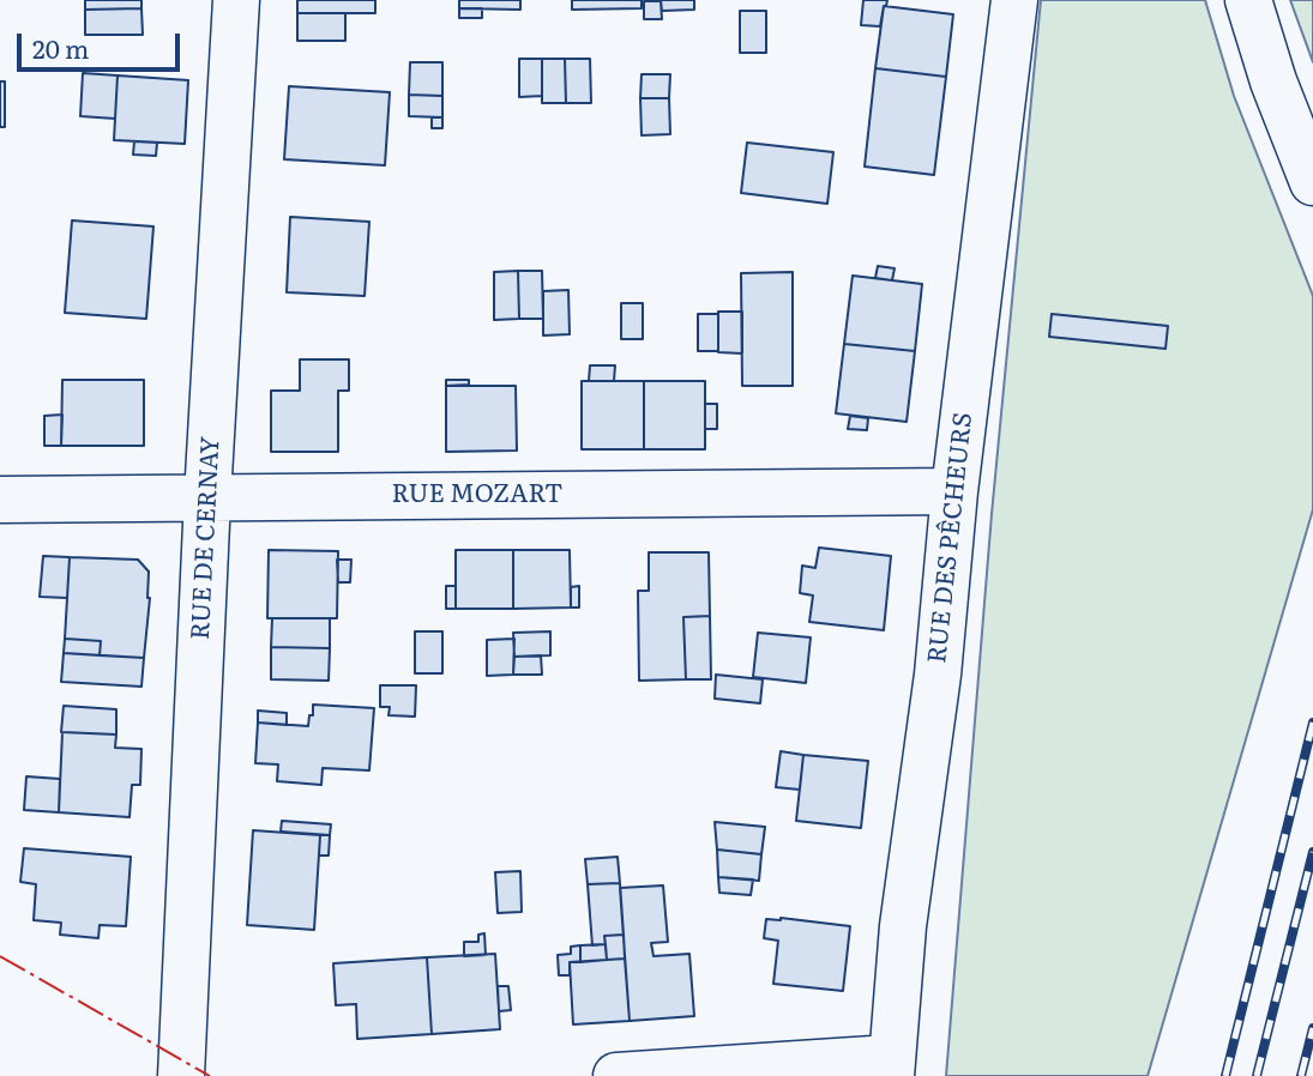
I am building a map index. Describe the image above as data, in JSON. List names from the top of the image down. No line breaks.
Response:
{"streets":{"street":["RUE MOZART","RUE DE CERNAY","RUE DES PÊCHEURS"]},"crossings":[["RUE MOZART","RUE DE CERNAY"],["RUE MOZART","RUE DES PÊCHEURS"]],"scale_bar":"20 m"}
